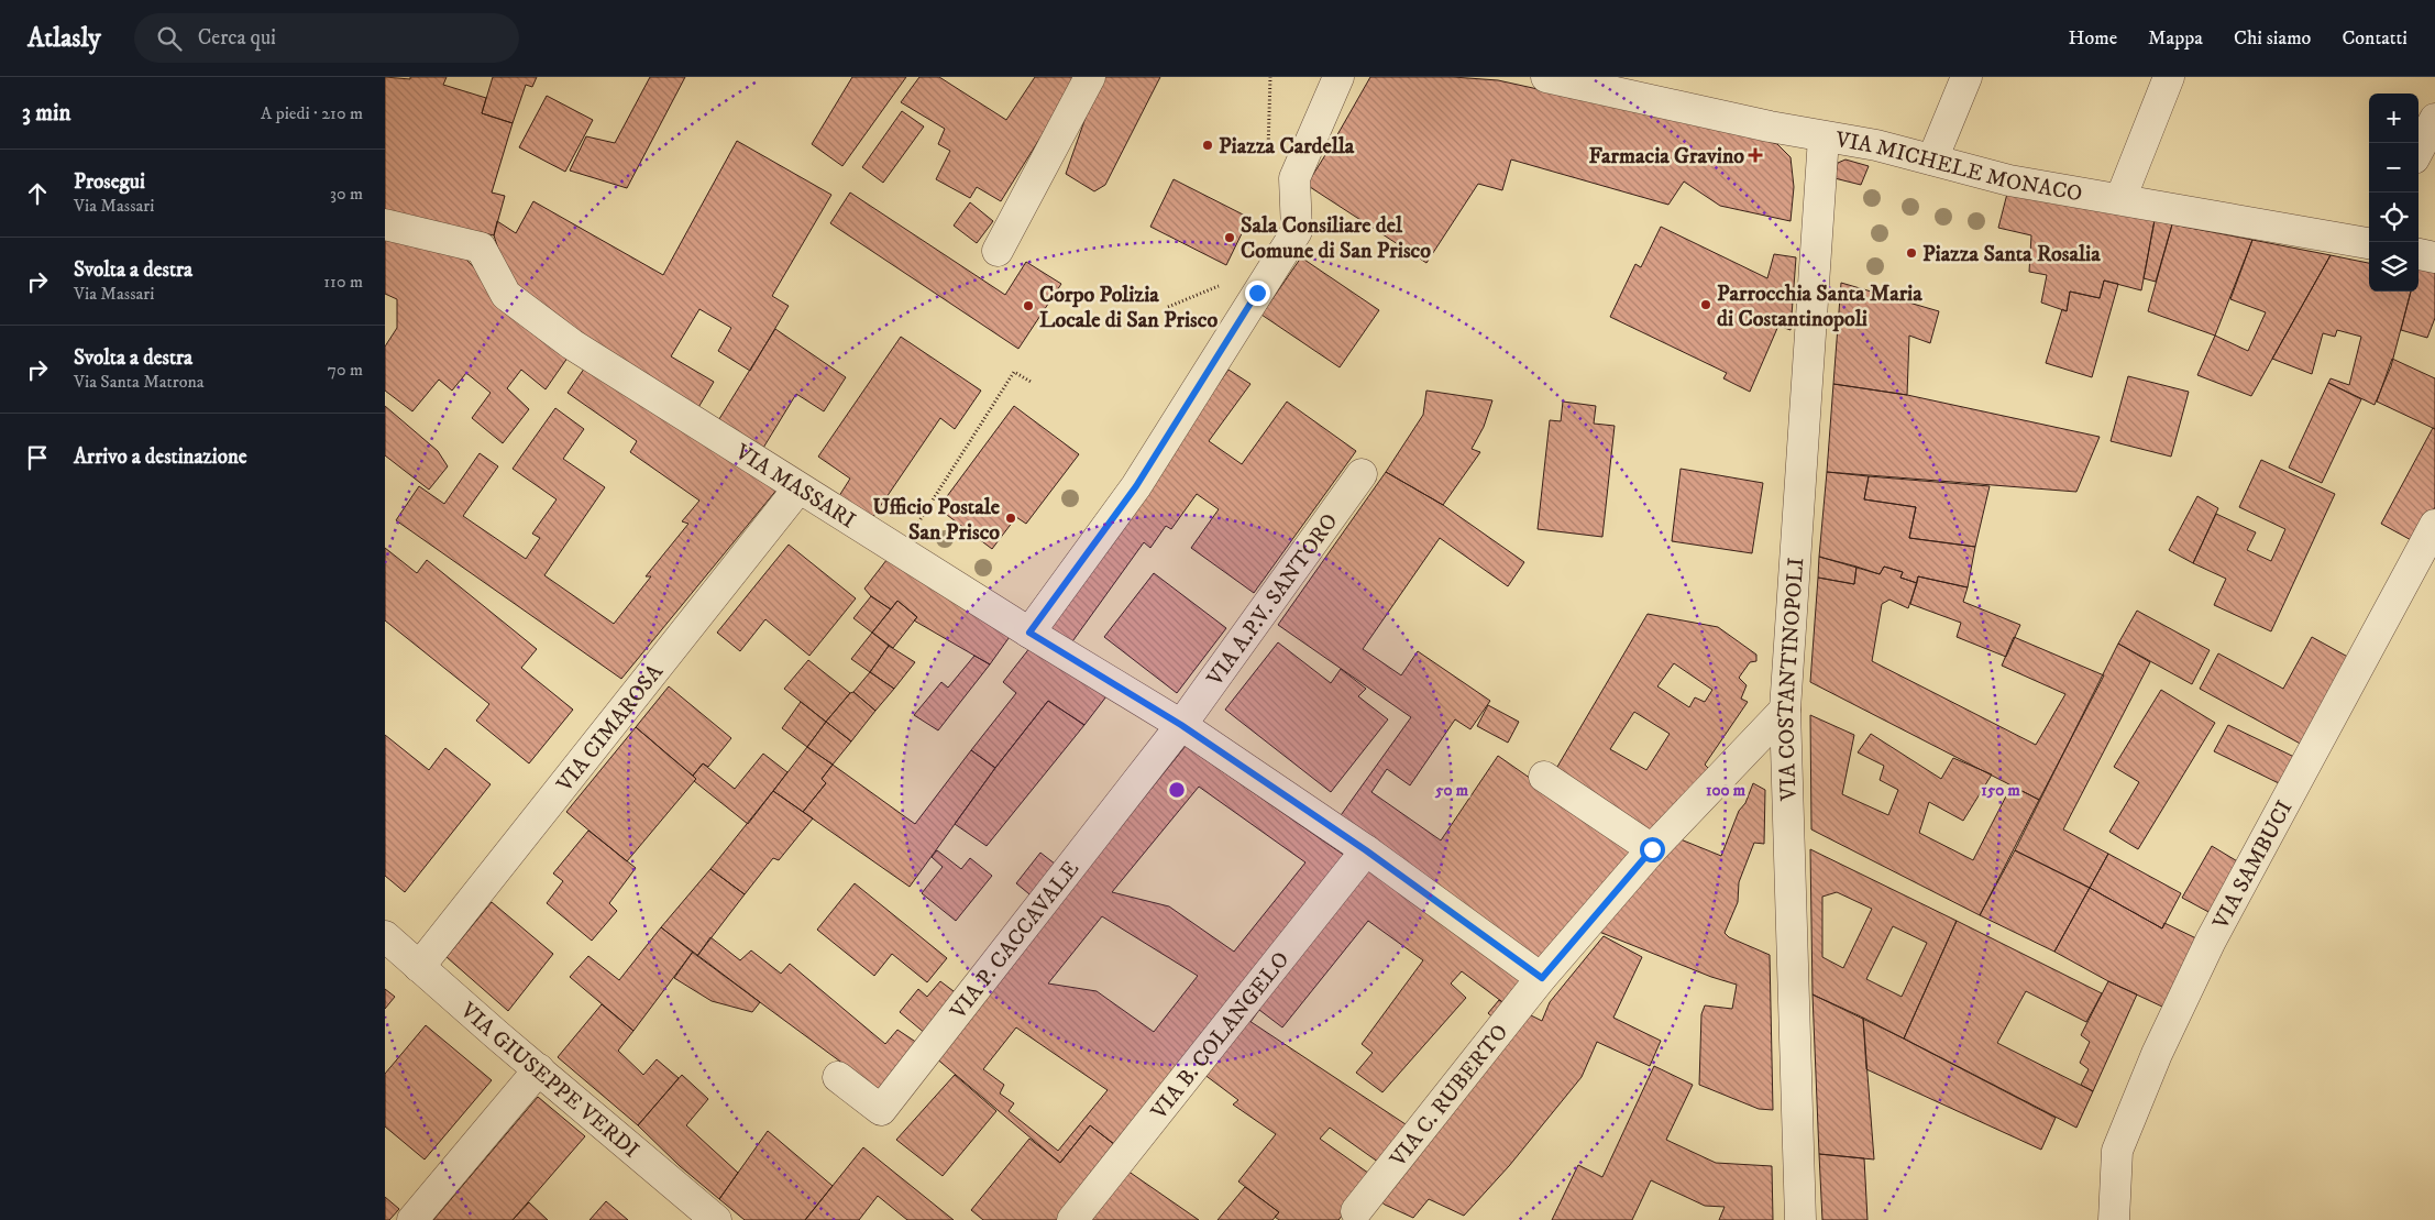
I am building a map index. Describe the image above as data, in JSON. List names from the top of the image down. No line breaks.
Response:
{"streets":{"street":["VIA MICHELE MONACO","VIA MASSARI","VIA A.P.V. SANTORO","VIA COSTANTINOPOLI","VIA CIMAROSA","VIA SAMBUCI","VIA P. CACCAVALE","VIA B. COLANGELO","VIA GIUSEPPE VERDI","VIA C. RUBERTO"]},"crossings":[["VIA MICHELE MONACO","VIA COSTANTINOPOLI"],["VIA MASSARI","VIA A.P.V. SANTORO"],["VIA MASSARI","VIA CIMAROSA"],["VIA MASSARI","VIA P. CACCAVALE"],["VIA MASSARI","VIA B. COLANGELO"],["VIA MASSARI","VIA C. RUBERTO"],["VIA A.P.V. SANTORO","VIA P. CACCAVALE"],["VIA CIMAROSA","VIA GIUSEPPE VERDI"]],"places":{"other":["Piazza Cardella","Sala Consiliare del Comune di San Prisco","Piazza Santa Rosalia","Parrocchia Santa Maria di Costantinopoli","Corpo Polizia Locale di San Prisco","Ufficio Postale San Prisco"],"health":["Farmacia Gravino"]},"page":{"header":"Atlasly","search":"Cerca qui","nav":["Home","Mappa","Chi siamo","Contatti"],"heading":["3 min","A piedi · 210 m"],"map_buttons":["+","−"],"list":[["Prosegui","Via Massari","30 m"],["Svolta a destra","Via Massari","110 m"],["Svolta a destra","Via Santa Matrona","70 m"],"Arrivo a destinazione"]},"rings":["50 m","100 m","150 m"]}
